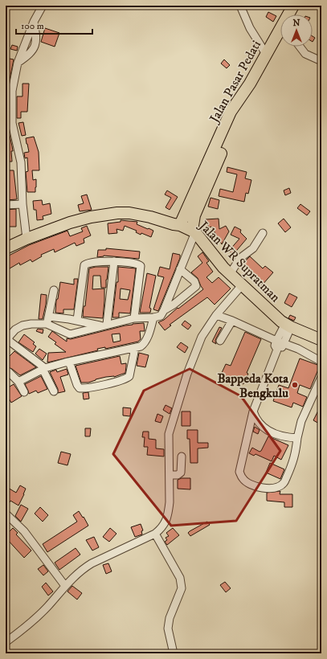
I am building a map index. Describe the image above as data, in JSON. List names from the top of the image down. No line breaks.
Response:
{"streets":{"highway":["Jalan Pasar Pedati","Jalan WR Supratman"]},"crossings":[["Jalan Pasar Pedati","Jalan WR Supratman"]],"places":["Bappeda Kota Bengkulu"],"scale_bar":"100 m","north":"top"}
